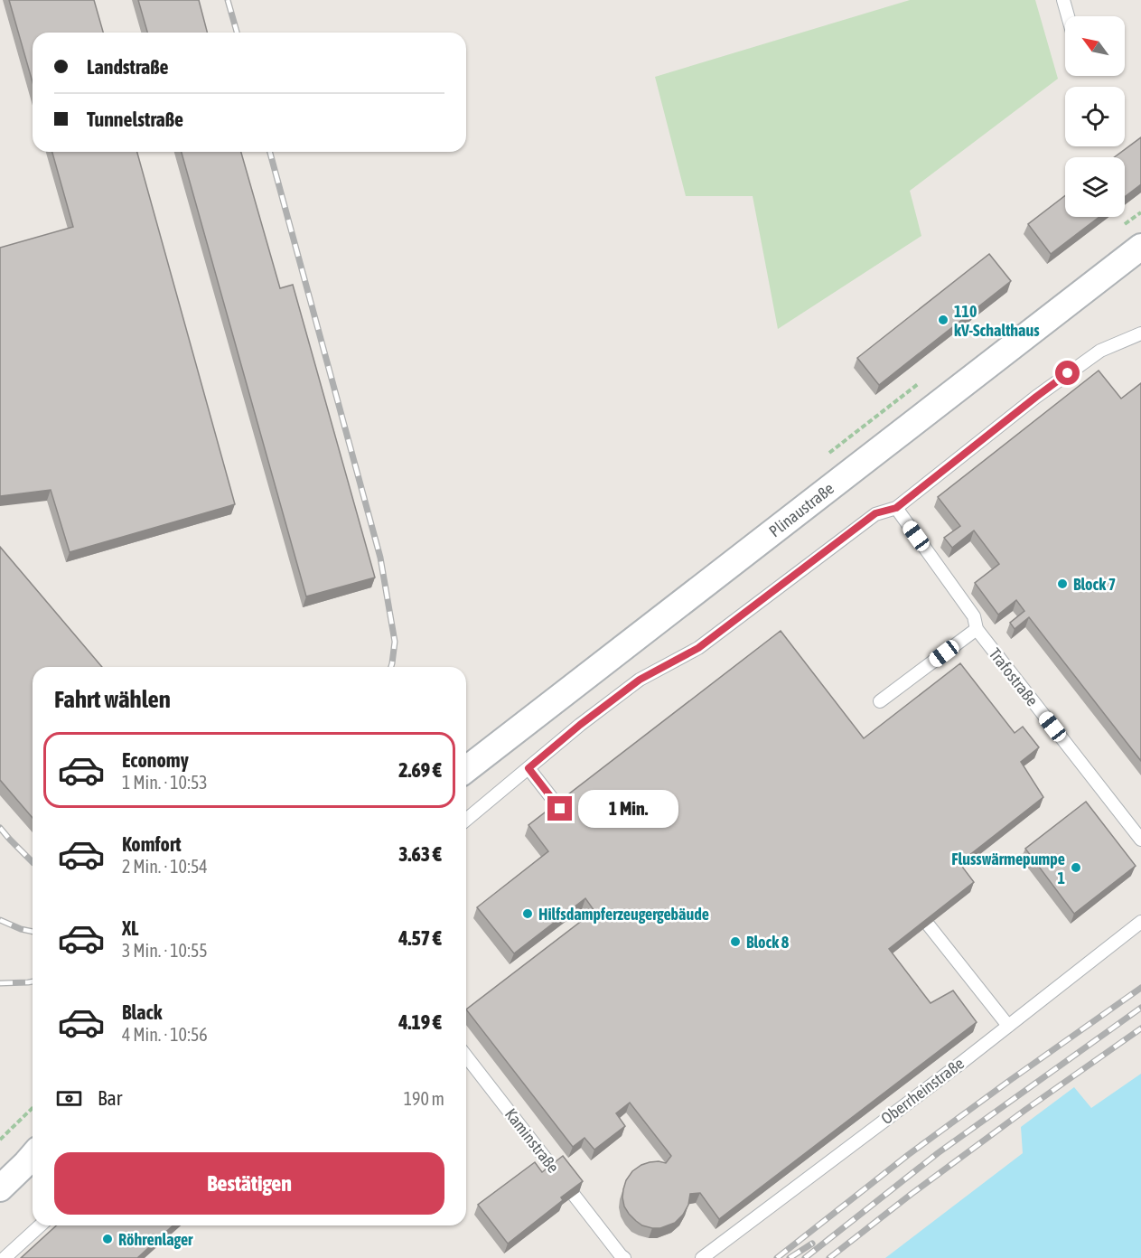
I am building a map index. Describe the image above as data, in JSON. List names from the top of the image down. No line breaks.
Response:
{"streets":{"street":["Plinaustraße"],"lane":["Trafostraße","Oberrheinstraße","Kaminstraße"]},"places":["110 kV-Schalthaus","Block 7","Flusswärmepumpe 1","Hilfsdampferzeugergebäude","Block 8","Röhrenlager"],"north":"top left","page":{"banner":["Landstraße","Tunnelstraße"],"heading":"Fahrt wählen","list":[{"name":"Economy","note":"1 Min. · 10:53","value":"2.69 €"},{"name":"Komfort","note":"2 Min. · 10:54","value":"3.63 €"},{"name":"XL","note":"3 Min. · 10:55","value":"4.57 €"},{"name":"Black","note":"4 Min. · 10:56","value":"4.19 €"}],"bubble":"1 Min.","pay":["Bar","190 m"],"buttons":"Bestätigen"}}
